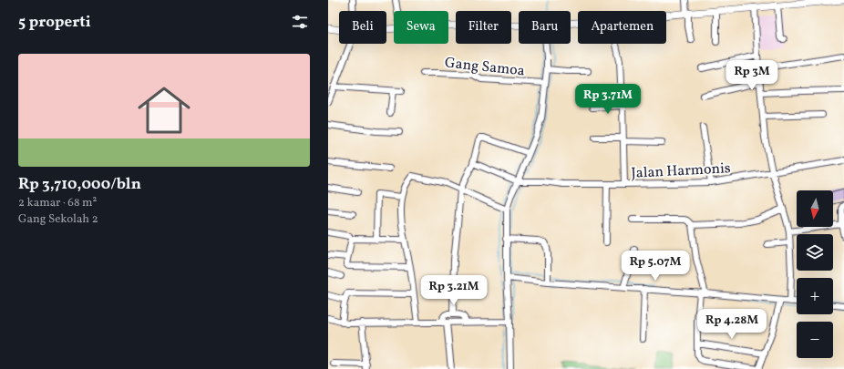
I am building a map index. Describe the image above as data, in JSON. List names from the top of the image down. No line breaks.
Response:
{"streets":{"street":["Gang Samoa","Jalan Harmonis"]},"north":"bottom","page":{"heading":"5 properti","chip":["Beli","Sewa","Filter","Baru","Apartemen"],"list":[{"name":"Rp 3,710,000/bln","note":"2 kamar · 68 m² · Gang Sekolah 2"}],"price":["Rp 3M","Rp 3.71M","Rp 5.07M","Rp 3.21M","Rp 4.28M"],"map_buttons":["+","−"]}}
